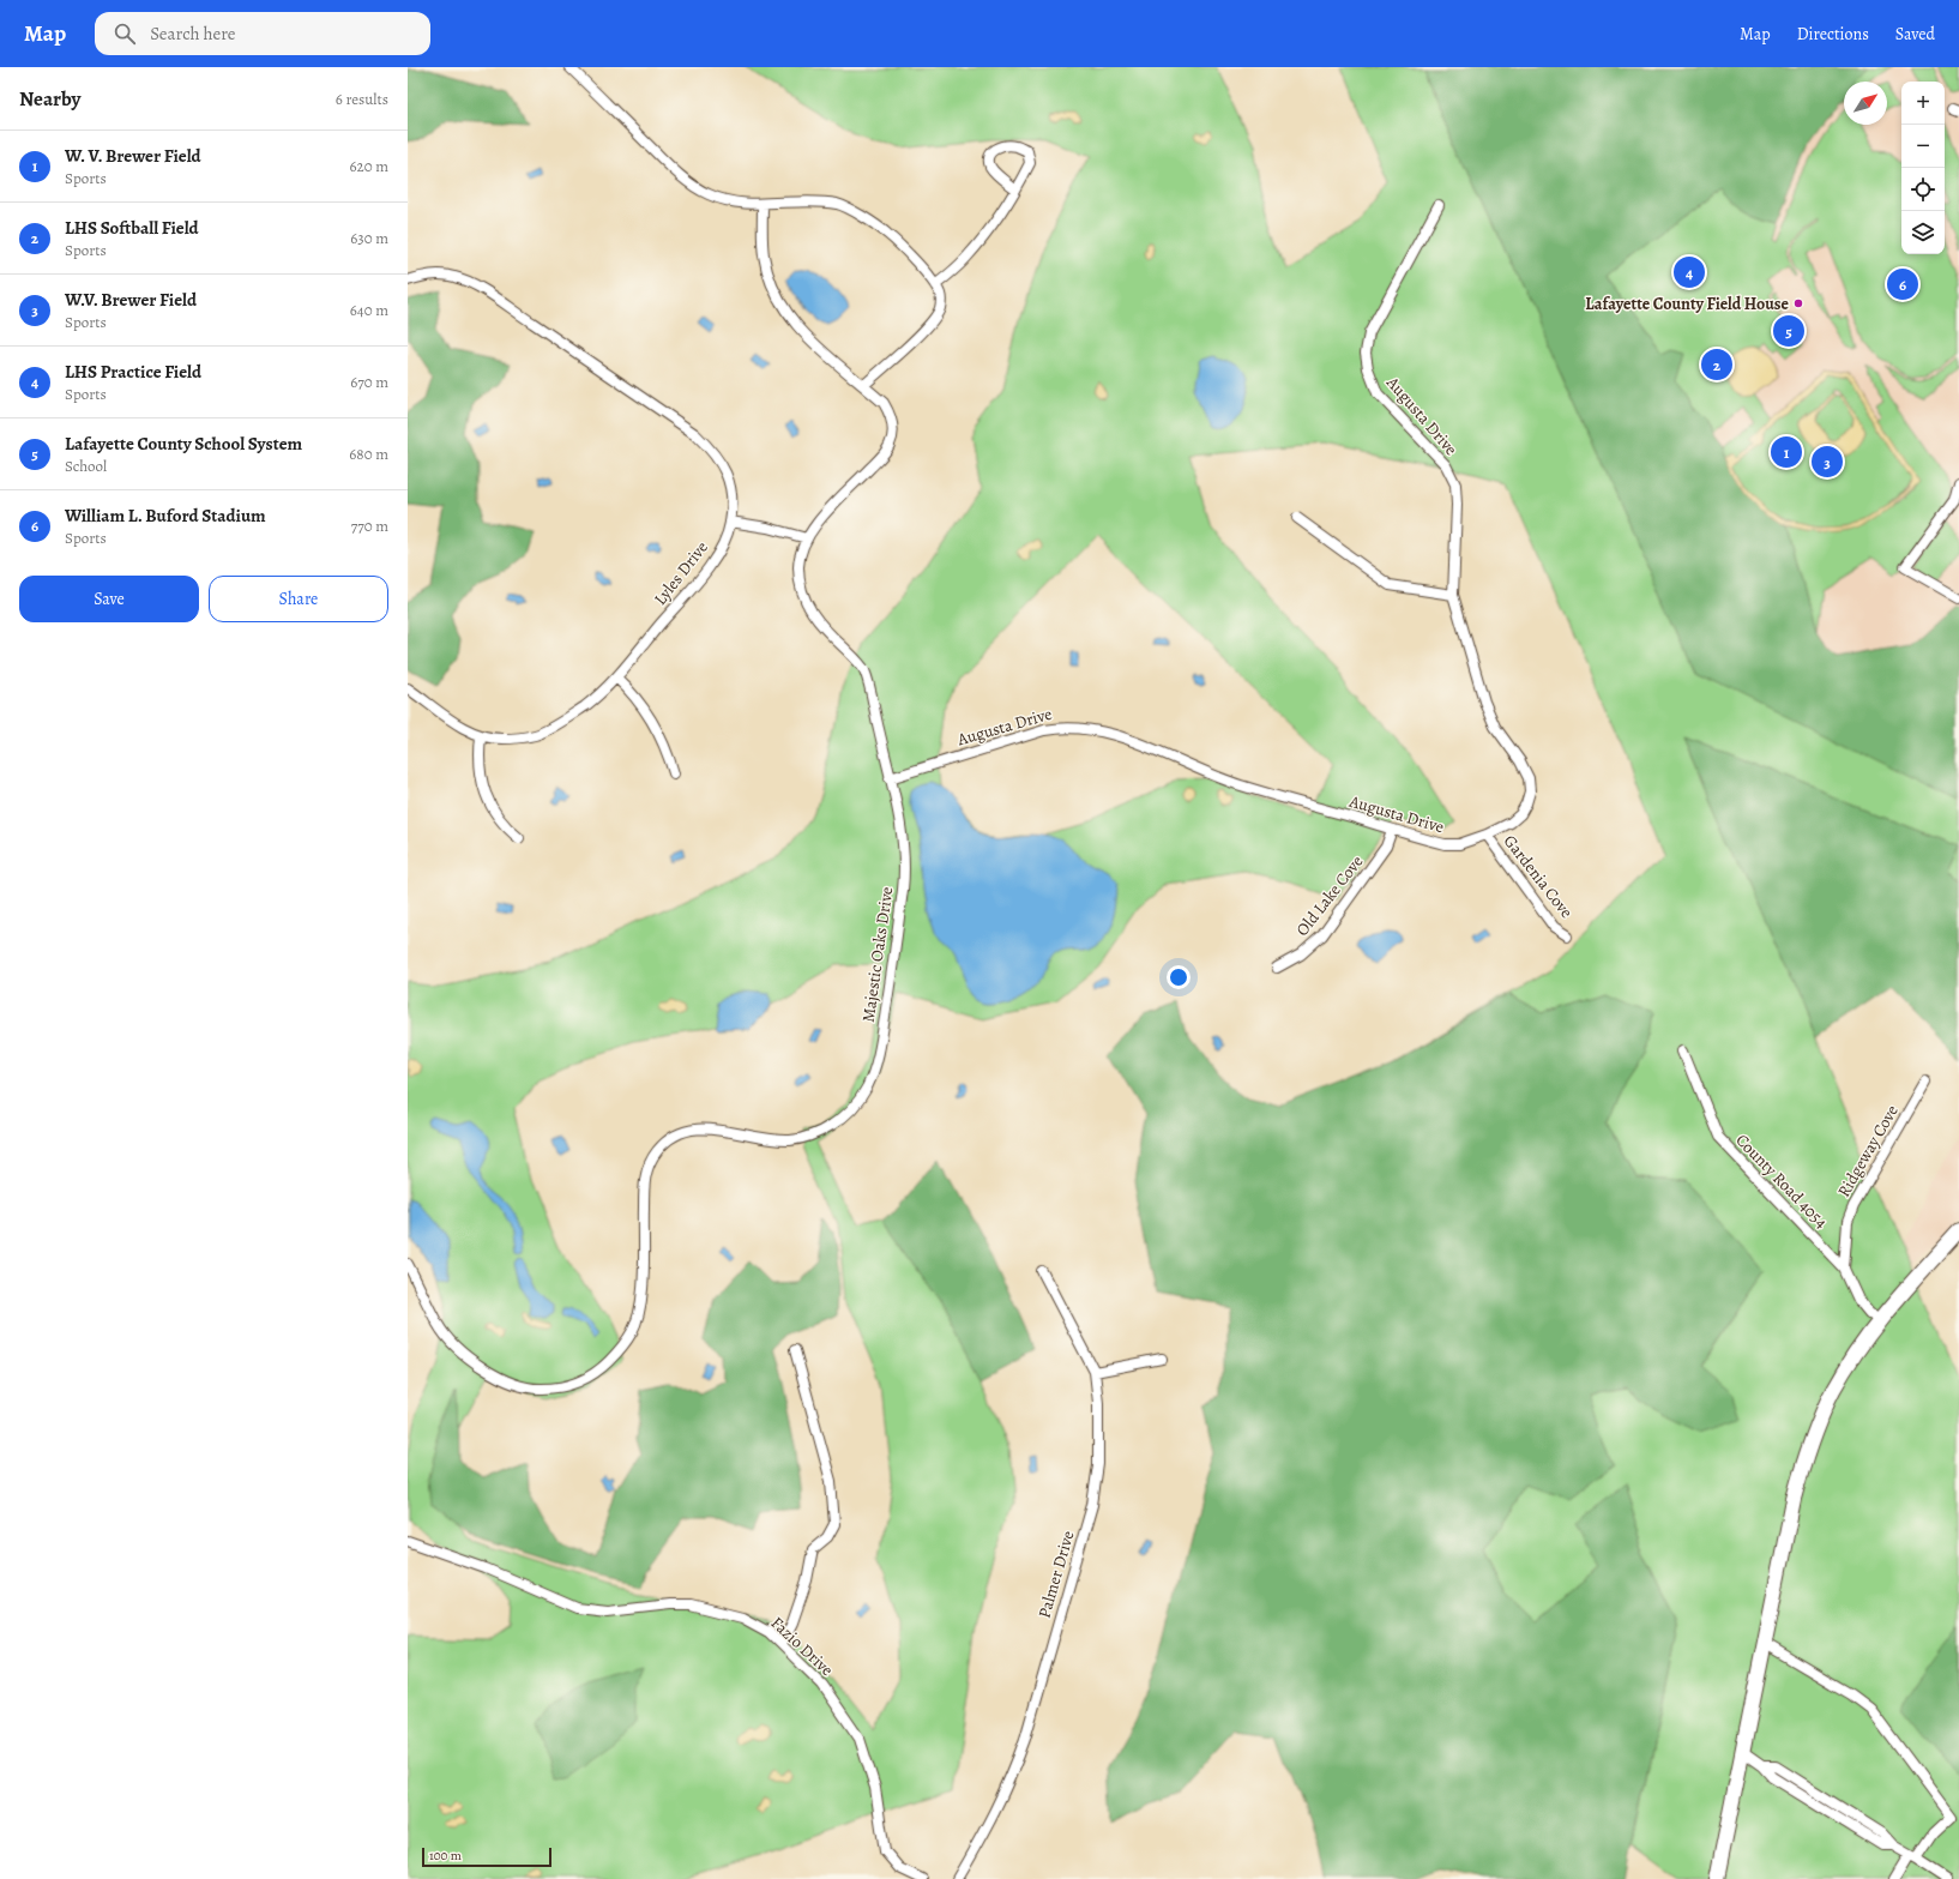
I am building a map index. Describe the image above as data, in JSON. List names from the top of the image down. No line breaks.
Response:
{"streets":{"street":["Augusta Drive","Lyles Drive","Gardenia Cove","Old Lake Cove","Majestic Oaks Drive","Ridgeway Cove","County Road 4054","Palmer Drive","Fazio Drive"]},"crossings":[["Augusta Drive","Gardenia Cove"],["Augusta Drive","Old Lake Cove"],["Augusta Drive","Majestic Oaks Drive"],["Ridgeway Cove","County Road 4054"]],"places":["Lafayette County Field House"],"scale_bar":"100 m","north":"top right","page":{"header":"Map","search":"Search here","nav":["Map","Directions","Saved"],"heading":["Nearby","6 results"],"map_buttons":["+","−"],"list":[{"mark":"1","name":"W. V. Brewer Field","note":"Sports","value":"620 m"},{"mark":"2","name":"LHS Softball Field","note":"Sports","value":"630 m"},{"mark":"3","name":"W.V. Brewer Field","note":"Sports","value":"640 m"},{"mark":"4","name":"LHS Practice Field","note":"Sports","value":"670 m"},{"mark":"5","name":"Lafayette County School System","note":"School","value":"680 m"},{"mark":"6","name":"William L. Buford Stadium","note":"Sports","value":"770 m"}],"pins":["4","6","5","2","1","3"],"buttons":["Save","Share"],"scale":"100 m"}}
